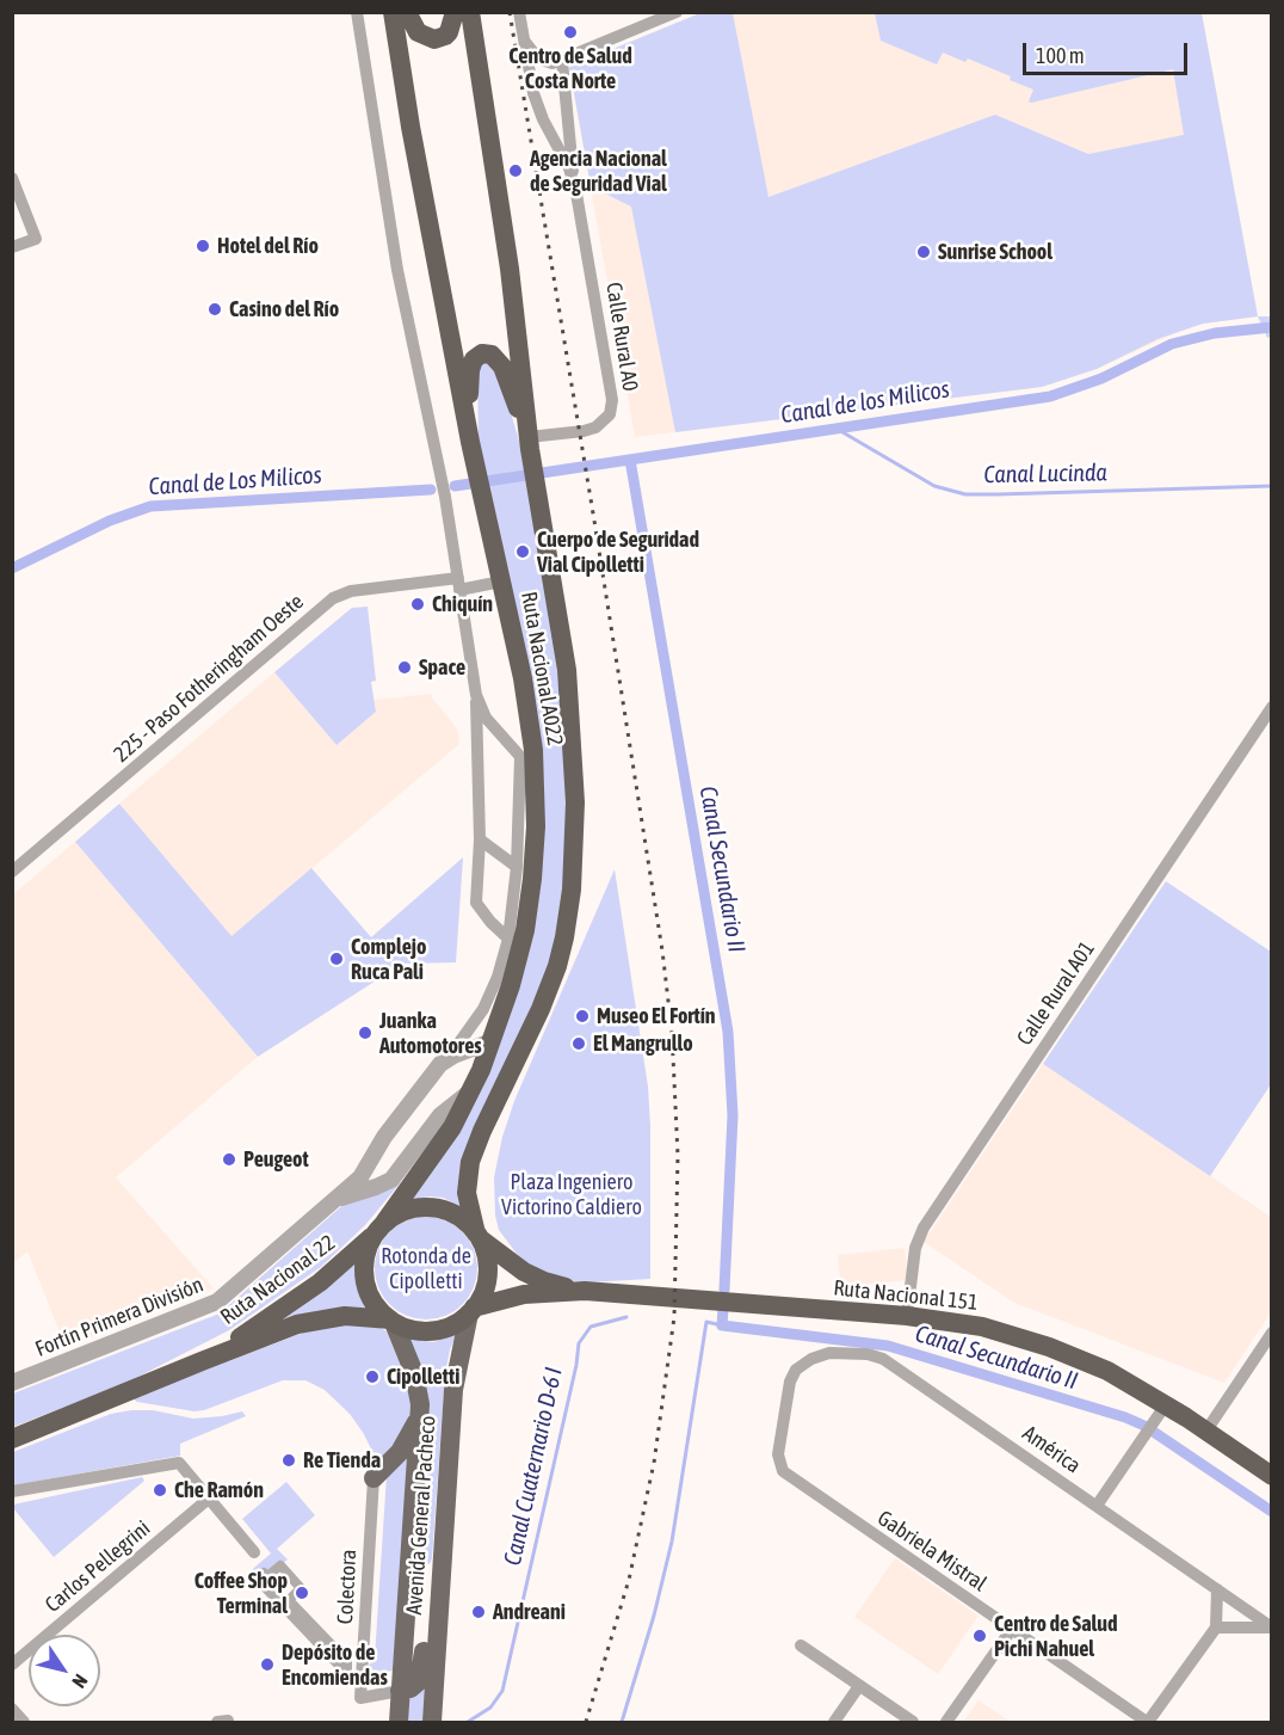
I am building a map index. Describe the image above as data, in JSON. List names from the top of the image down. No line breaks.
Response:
{"streets":{"highway":["Ruta Nacional A022","Ruta Nacional 22","Ruta Nacional 151"],"main road":["Avenida General Pacheco"],"street":["Calle Rural A0","225 - Paso Fotheringham Oeste","Calle Rural A01","Fortín Primera División","América","Gabriela Mistral","Carlos Pellegrini","Colectora"]},"crossings":[["Calle Rural A0","Ruta Nacional A022"],["Ruta Nacional A022","225 - Paso Fotheringham Oeste"],["Ruta Nacional A022","Ruta Nacional 22"],["Ruta Nacional A022","Ruta Nacional 151"],["Ruta Nacional A022","Fortín Primera División"],["Ruta Nacional A022","Avenida General Pacheco"],["Calle Rural A01","Ruta Nacional 151"],["Ruta Nacional 22","Ruta Nacional 151"],["Ruta Nacional 22","Avenida General Pacheco"],["Ruta Nacional 151","Avenida General Pacheco"],["América","Gabriela Mistral"],["Avenida General Pacheco","Colectora"]],"water":["Canal de los Milicos","Canal Lucinda","Canal de Los Milicos","Canal Secundario II","Canal Cuaternario D-6 I"],"parks":["Plaza Ingeniero Victorino Caldiero","Rotonda de Cipolletti"],"places":["Centro de Salud Costa Norte","Agencia Nacional de Seguridad Vial","Hotel del Río","Sunrise School","Casino del Río","Cuerpo de Seguridad Vial Cipolletti","Chiquín","Space","Complejo Ruca Pali","Museo El Fortín","Juanka Automotores","El Mangrullo","Peugeot","Cipolletti","Re Tienda","Che Ramón","Coffee Shop Terminal","Andreani","Centro de Salud Pichi Nahuel","Depósito de Encomiendas"],"scale_bar":"100 m","north":"bottom right"}
